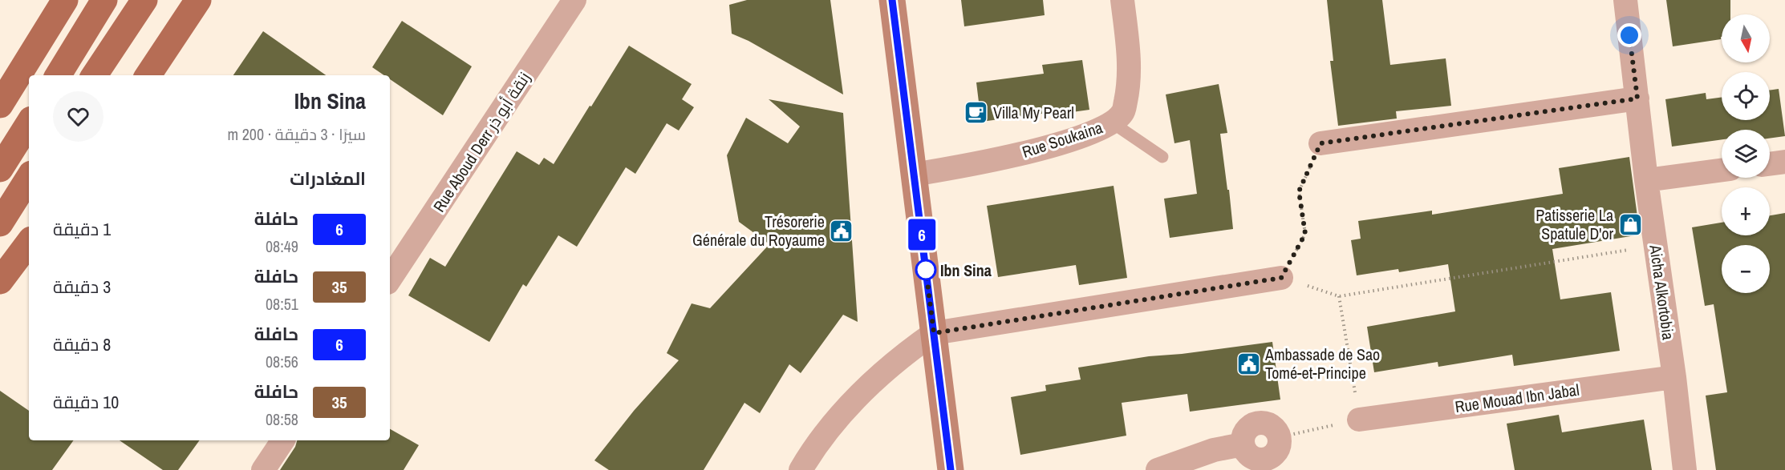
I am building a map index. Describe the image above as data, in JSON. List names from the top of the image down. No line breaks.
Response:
{"streets":{"street":["Rue Soukaina","Rue Aboud Derr زنقة أبو ذر","Aicha Alkortobia","Rue Mouad Ibn Jabal"]},"crossings":[["Aicha Alkortobia","Rue Mouad Ibn Jabal"]],"places":{"cafe":["Villa My Pearl"],"shop":["Patisserie La Spatule D'or"],"public building":["Trésorerie Générale du Royaume","Ambassade de Sao Tomé-et-Principe"],"other":["Ibn Sina"]},"lines":["bus line 6"],"north":"bottom","page":{"on_map":"6","map_buttons":["+","−"],"heading":[["Ibn Sina","سيرًا · 3 دقيقة · 200 m"],"المغادرات"],"list":[{"mark":"6","name":"حافلة","note":"08:49","value":"1 دقيقة"},{"mark":"35","name":"حافلة","note":"08:51","value":"3 دقيقة"},{"mark":"6","name":"حافلة","note":"08:56","value":"8 دقيقة"},{"mark":"35","name":"حافلة","note":"08:58","value":"10 دقيقة"}]}}
